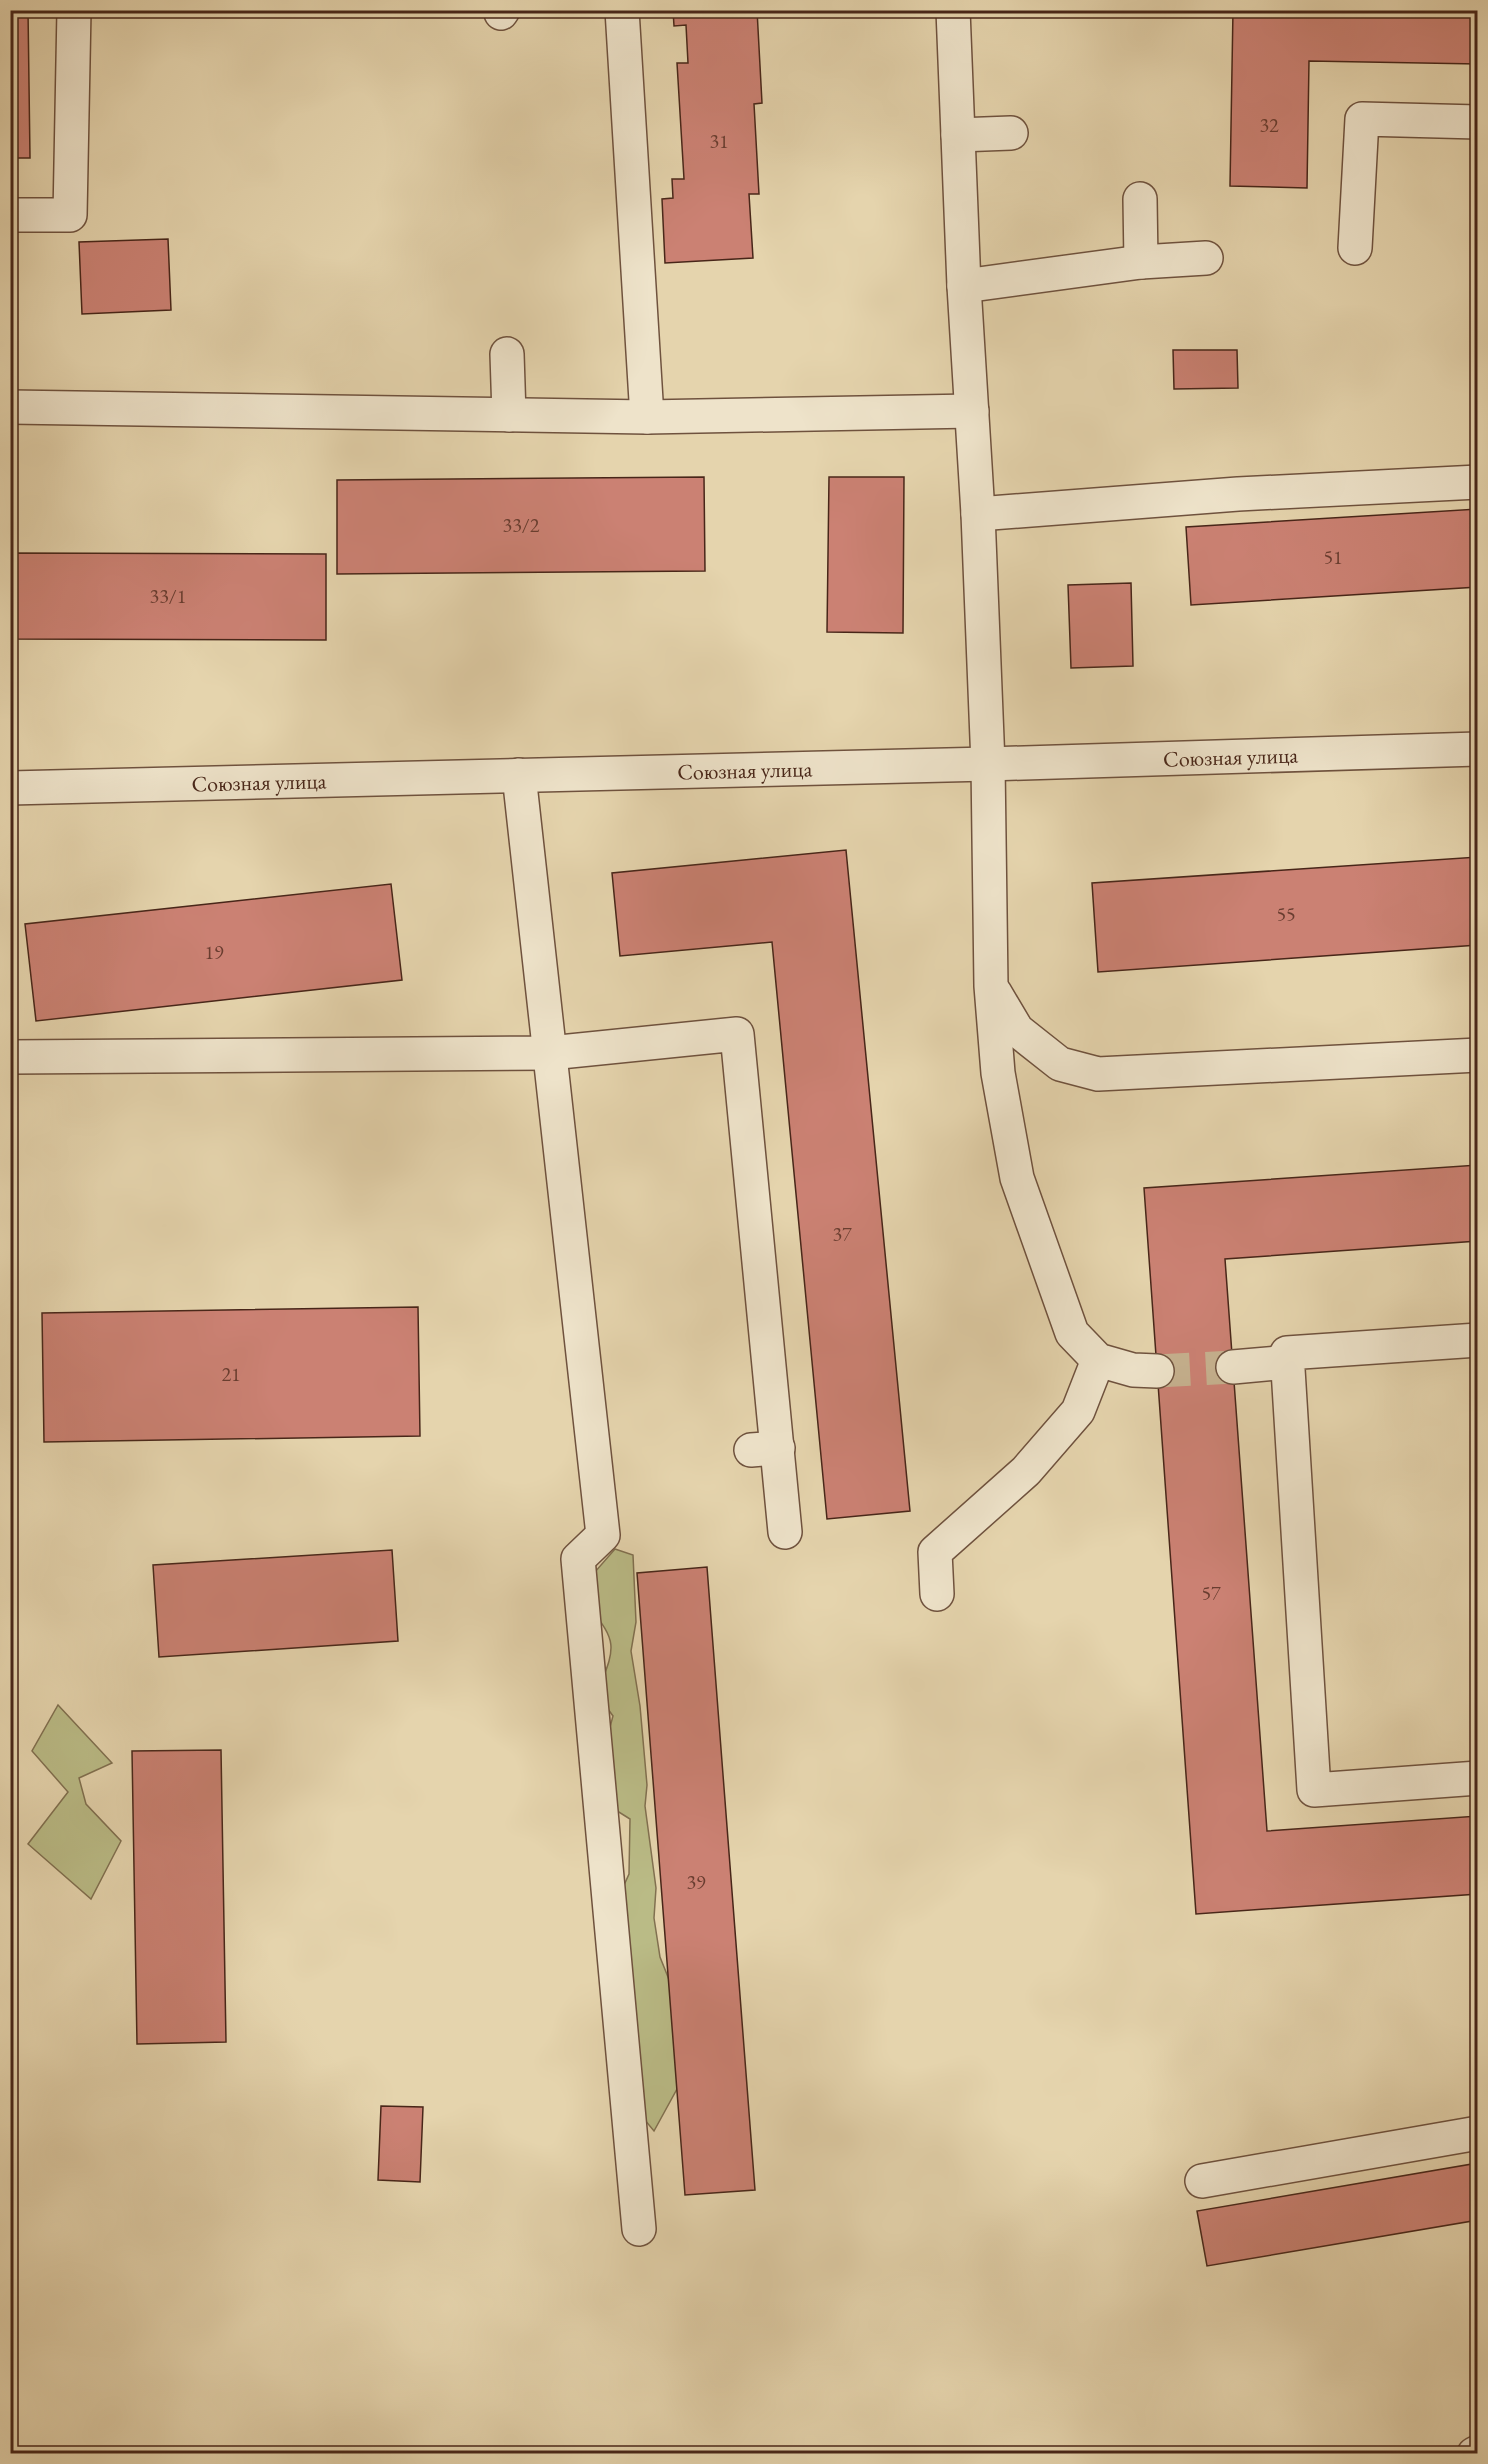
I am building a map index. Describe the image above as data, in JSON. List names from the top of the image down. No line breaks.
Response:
{"streets":{"street":["Союзная улица"]},"house_numbers":["32","31","33/2","51","33/1","55","19","37","21","57","39"]}
